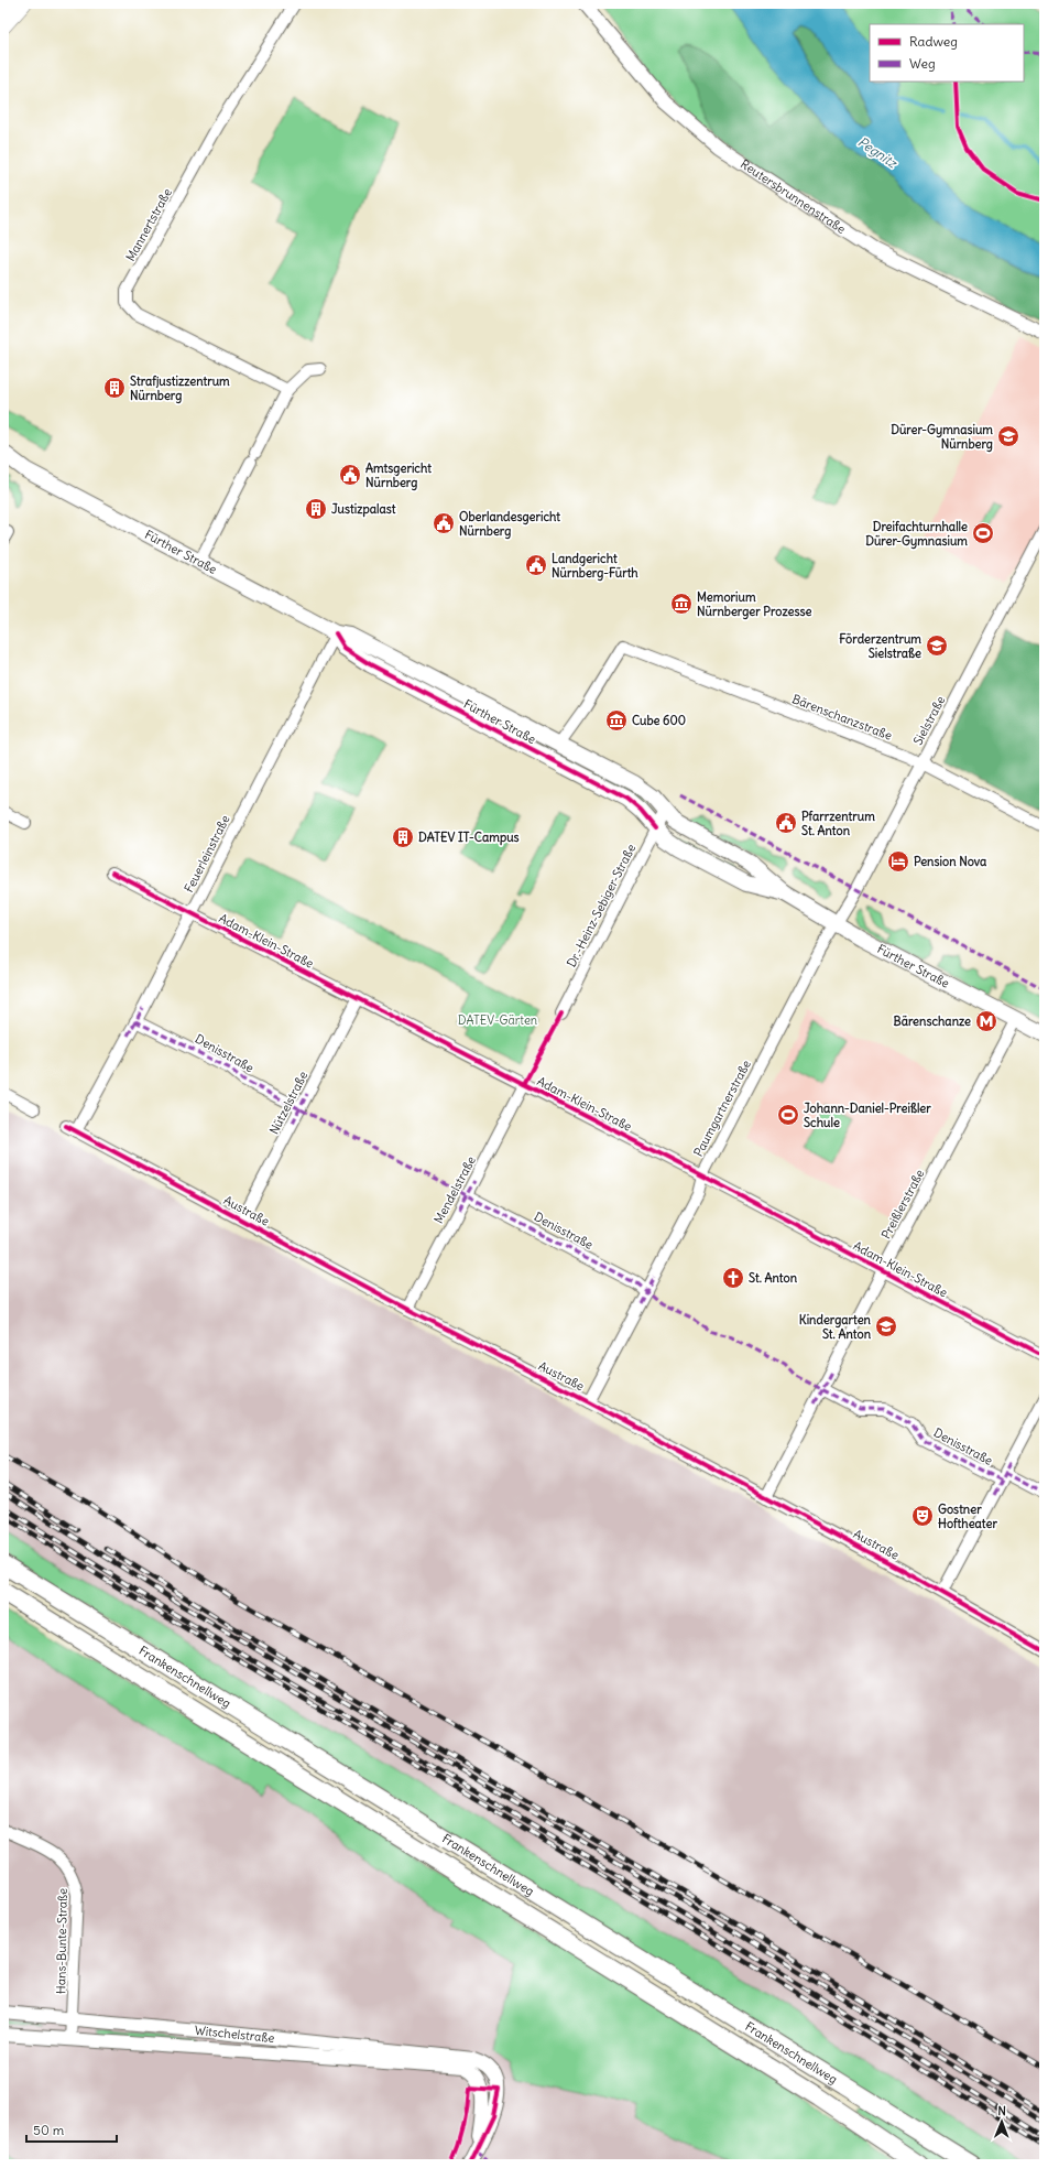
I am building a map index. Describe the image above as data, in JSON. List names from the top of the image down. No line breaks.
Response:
{"streets":{"highway":["Frankenschnellweg"],"main road":["Fürther Straße"],"street":["Reutersbrunnenstraße","Mannertstraße","Bärenschanzstraße","Sielstraße","Feuerleinstraße","Dr.-Heinz-Sebiger-Straße","Adam-Klein-Straße","Denisstraße","Nützelstraße","Paumgartnerstraße","Mendelstraße","Preißlerstraße","Austraße","Hans-Bunte-Straße","Witschelstraße"]},"crossings":[["Fürther Straße","Bärenschanzstraße"],["Fürther Straße","Sielstraße"],["Fürther Straße","Feuerleinstraße"],["Fürther Straße","Dr.-Heinz-Sebiger-Straße"],["Fürther Straße","Paumgartnerstraße"],["Fürther Straße","Preißlerstraße"],["Bärenschanzstraße","Sielstraße"],["Sielstraße","Paumgartnerstraße"],["Feuerleinstraße","Adam-Klein-Straße"],["Feuerleinstraße","Denisstraße"],["Feuerleinstraße","Austraße"],["Adam-Klein-Straße","Nützelstraße"],["Adam-Klein-Straße","Paumgartnerstraße"],["Adam-Klein-Straße","Mendelstraße"],["Adam-Klein-Straße","Preißlerstraße"],["Denisstraße","Nützelstraße"],["Denisstraße","Paumgartnerstraße"],["Denisstraße","Mendelstraße"],["Denisstraße","Preißlerstraße"],["Nützelstraße","Austraße"],["Paumgartnerstraße","Austraße"],["Mendelstraße","Austraße"],["Preißlerstraße","Austraße"],["Hans-Bunte-Straße","Witschelstraße"]],"water":["Pegnitz"],"parks":["DATEV-Gärten"],"places":{"building":["Strafjustizzentrum Nürnberg","Justizpalast","DATEV IT-Campus"],"school or university":["Dürer-Gymnasium Nürnberg","Förderzentrum Sielstraße","Kindergarten St. Anton"],"public building":["Amtsgericht Nürnberg","Oberlandesgericht Nürnberg","Landgericht Nürnberg-Fürth","Pfarrzentrum St. Anton"],"sports":["Dreifachturnhalle Dürer-Gymnasium","Johann-Daniel-Preißler Schule"],"museum":["Memorium Nürnberger Prozesse","Cube 600"],"hotel":["Pension Nova"],"metro station":["Bärenschanze"],"church":["St. Anton"],"theatre":["Gostner Hoftheater"]},"legend":["Radweg","Weg"],"scale_bar":"50 m","north":"top"}
